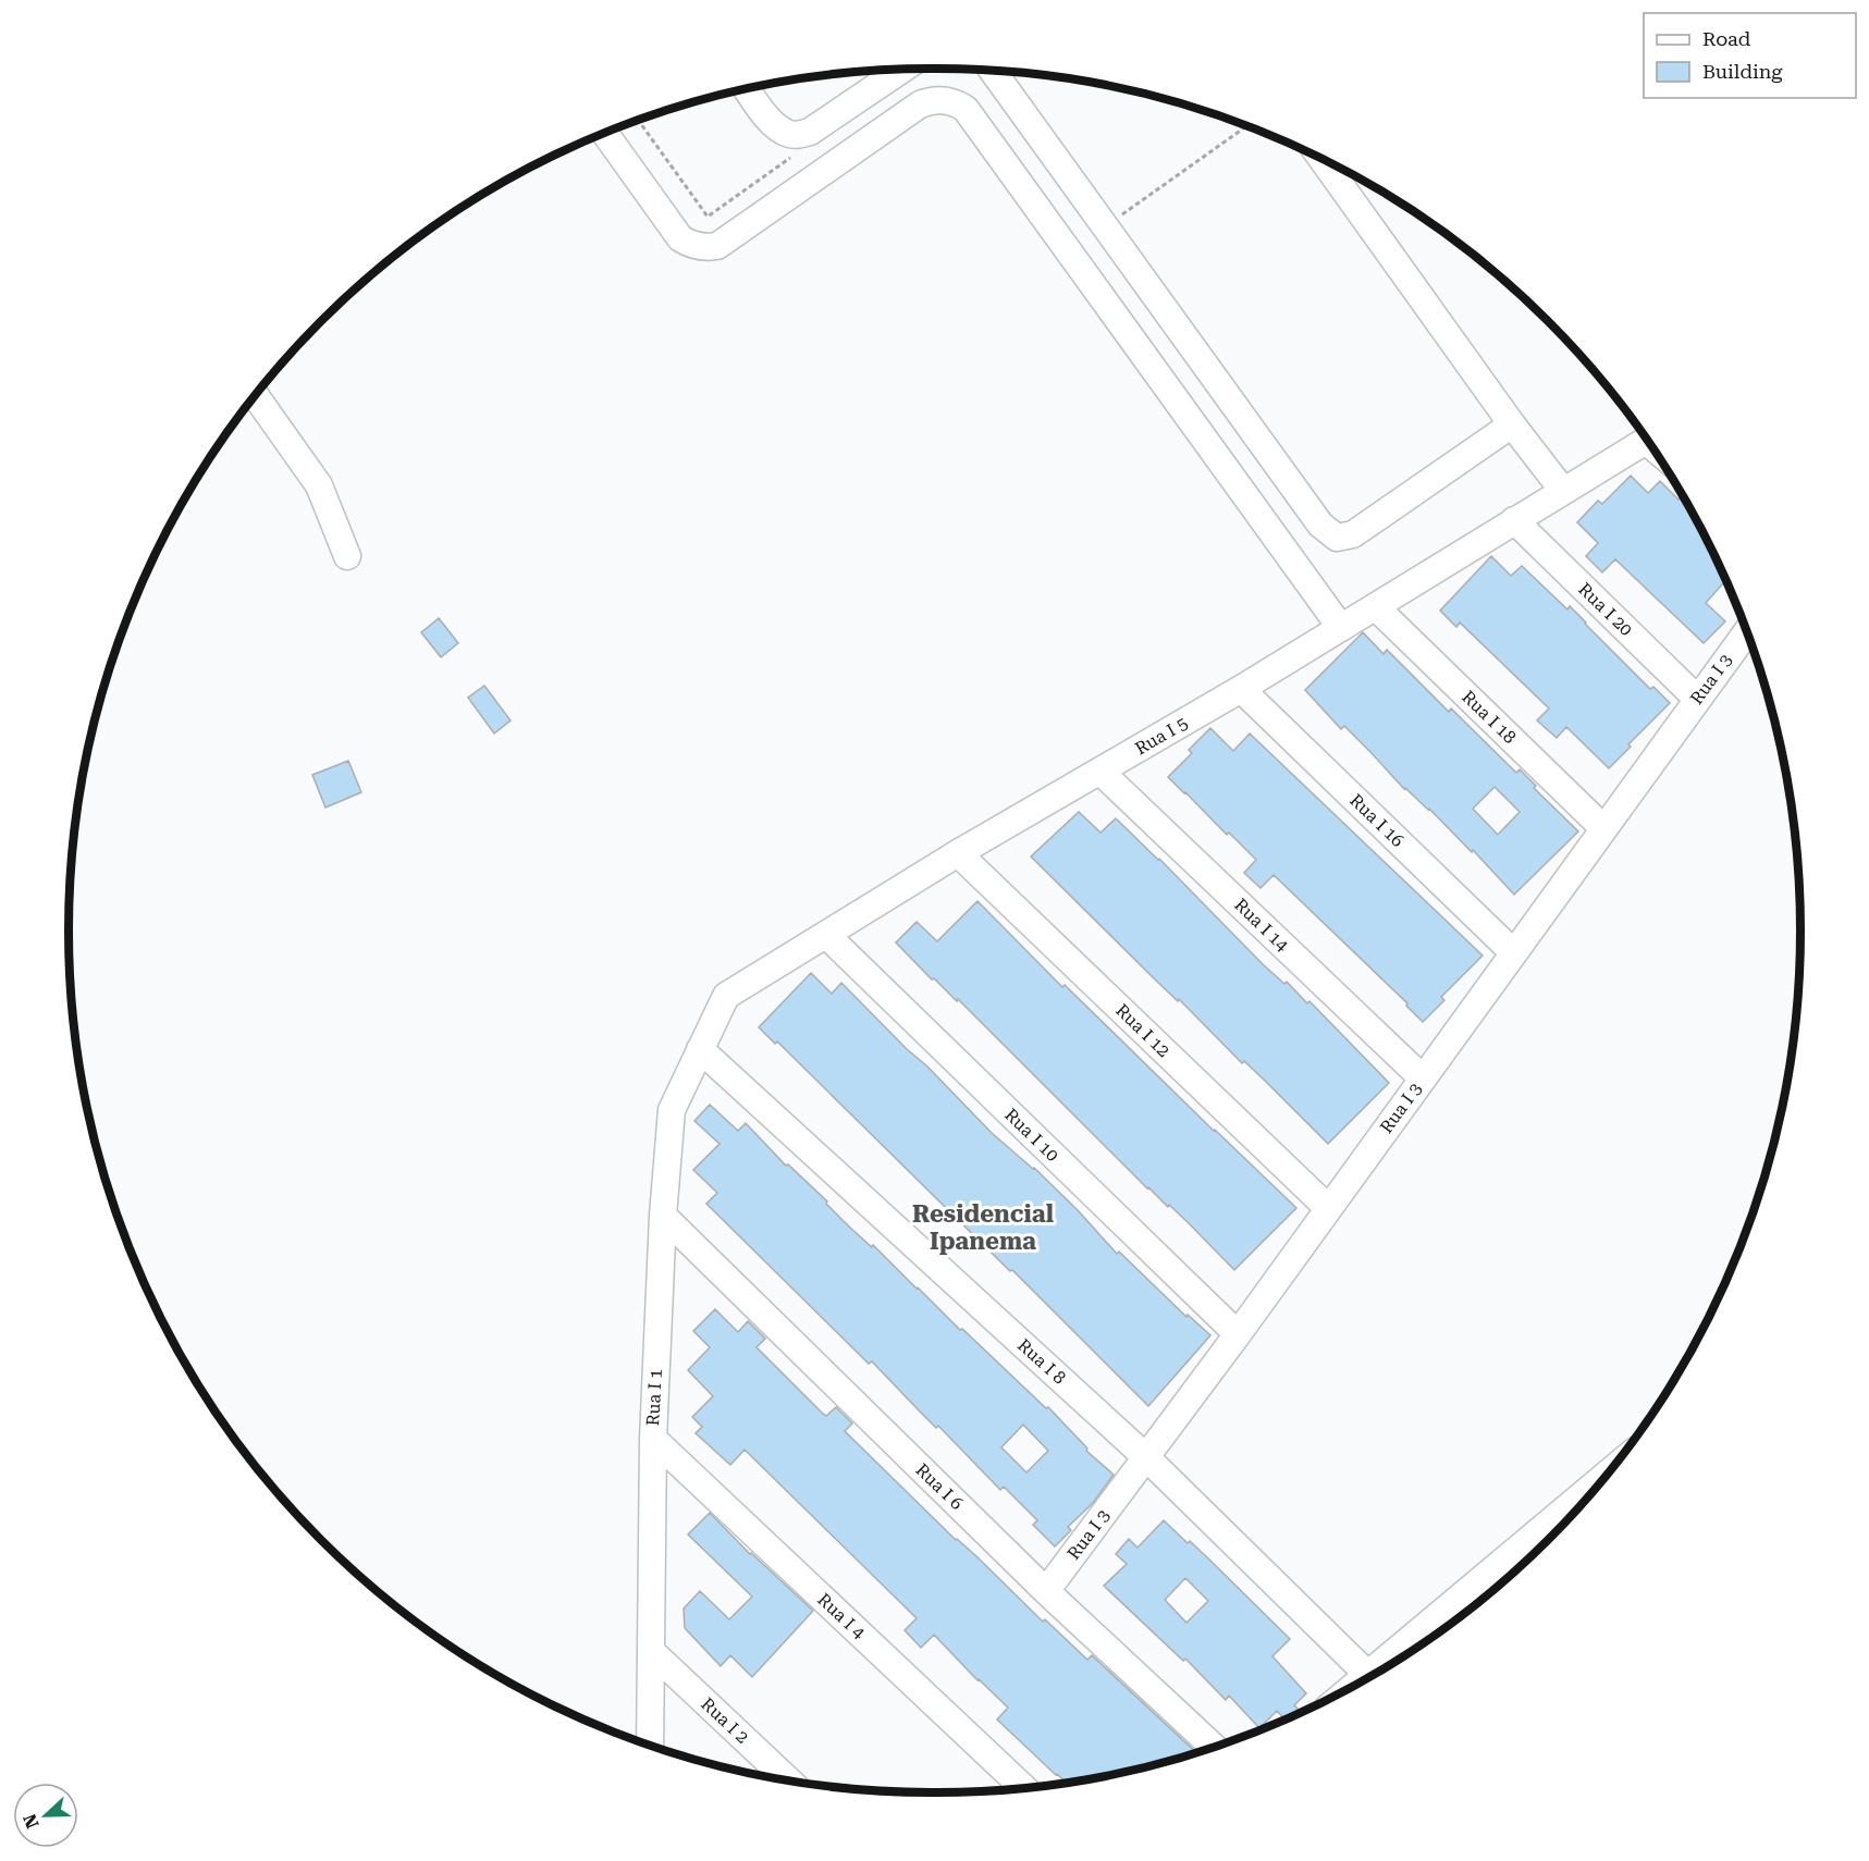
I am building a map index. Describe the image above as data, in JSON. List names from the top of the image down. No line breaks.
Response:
{"streets":{"street":["Rua I 20","Rua I 3","Rua I 18","Rua I 5","Rua I 16","Rua I 14","Rua I 12","Rua I 10","Rua I 8","Rua I 1","Rua I 6","Rua I 4","Rua I 2"]},"crossings":[["Rua I 20","Rua I 3"],["Rua I 20","Rua I 5"],["Rua I 3","Rua I 18"],["Rua I 3","Rua I 16"],["Rua I 3","Rua I 14"],["Rua I 3","Rua I 12"],["Rua I 3","Rua I 10"],["Rua I 3","Rua I 8"],["Rua I 3","Rua I 6"],["Rua I 18","Rua I 5"],["Rua I 5","Rua I 16"],["Rua I 5","Rua I 14"],["Rua I 5","Rua I 12"],["Rua I 5","Rua I 10"],["Rua I 5","Rua I 8"],["Rua I 5","Rua I 1"],["Rua I 8","Rua I 1"],["Rua I 1","Rua I 6"],["Rua I 1","Rua I 4"],["Rua I 1","Rua I 2"]],"districts":["Residencial Ipanema"],"legend":["Road","Building"],"north":"left"}
